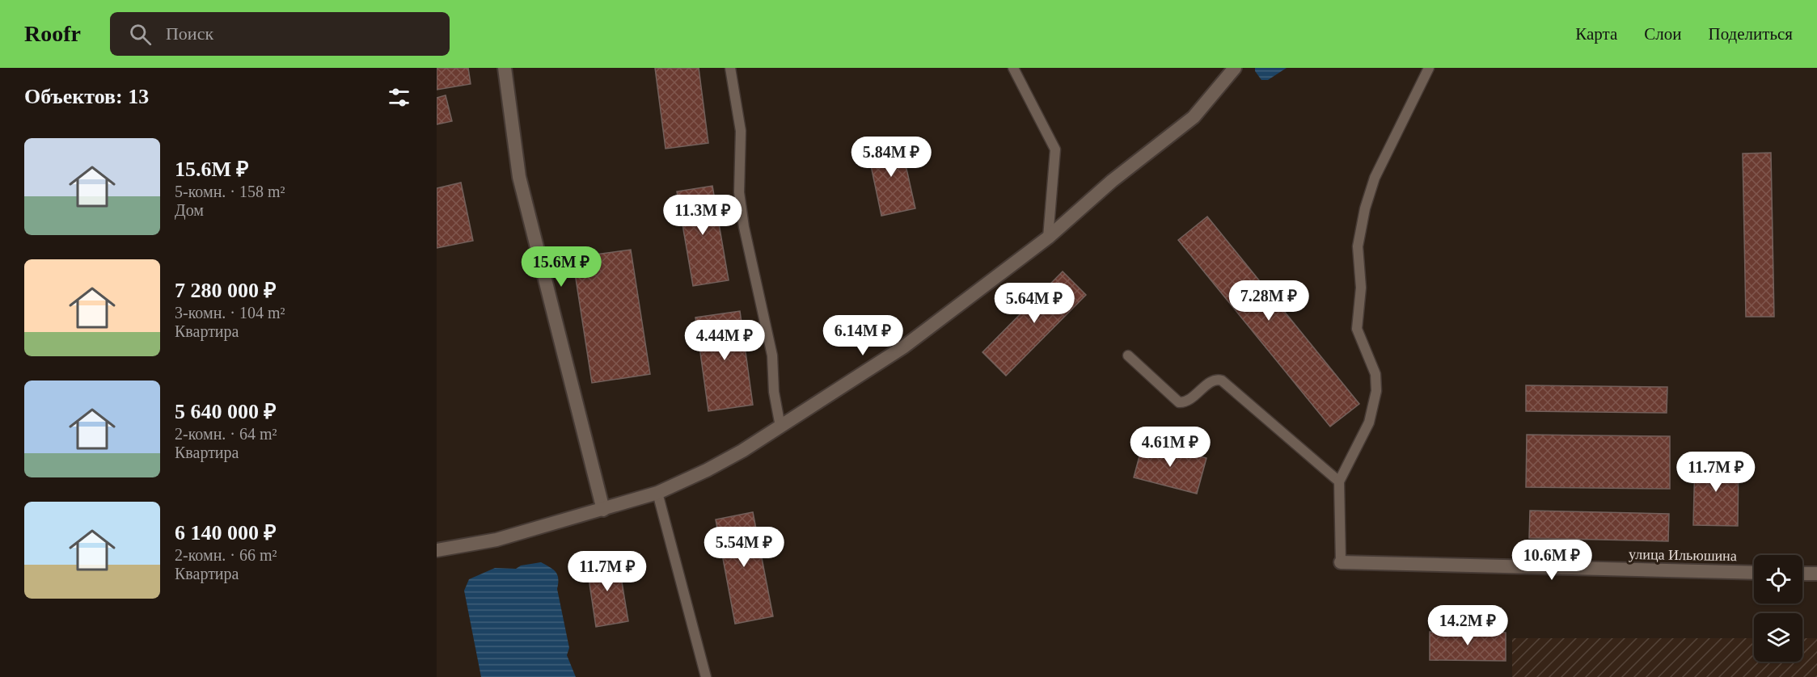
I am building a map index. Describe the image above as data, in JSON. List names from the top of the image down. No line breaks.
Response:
{"streets":{"street":["улица Ильюшина"]},"page":{"header":"Roofr","search":"Поиск","nav":["Карта","Слои","Поделиться"],"heading":"Объектов: 13","list":[{"name":"15.6M ₽","note":"5-комн. · 158 m² · Дом"},{"name":"7 280 000 ₽","note":"3-комн. · 104 m² · Квартира"},{"name":"5 640 000 ₽","note":"2-комн. · 64 m² · Квартира"},{"name":"6 140 000 ₽","note":"2-комн. · 66 m² · Квартира"}],"price":["5.84M ₽","11.3M ₽","15.6M ₽","7.28M ₽","5.64M ₽","6.14M ₽","4.44M ₽","4.61M ₽","11.7M ₽","5.54M ₽","10.6M ₽","11.7M ₽","14.2M ₽"]}}
